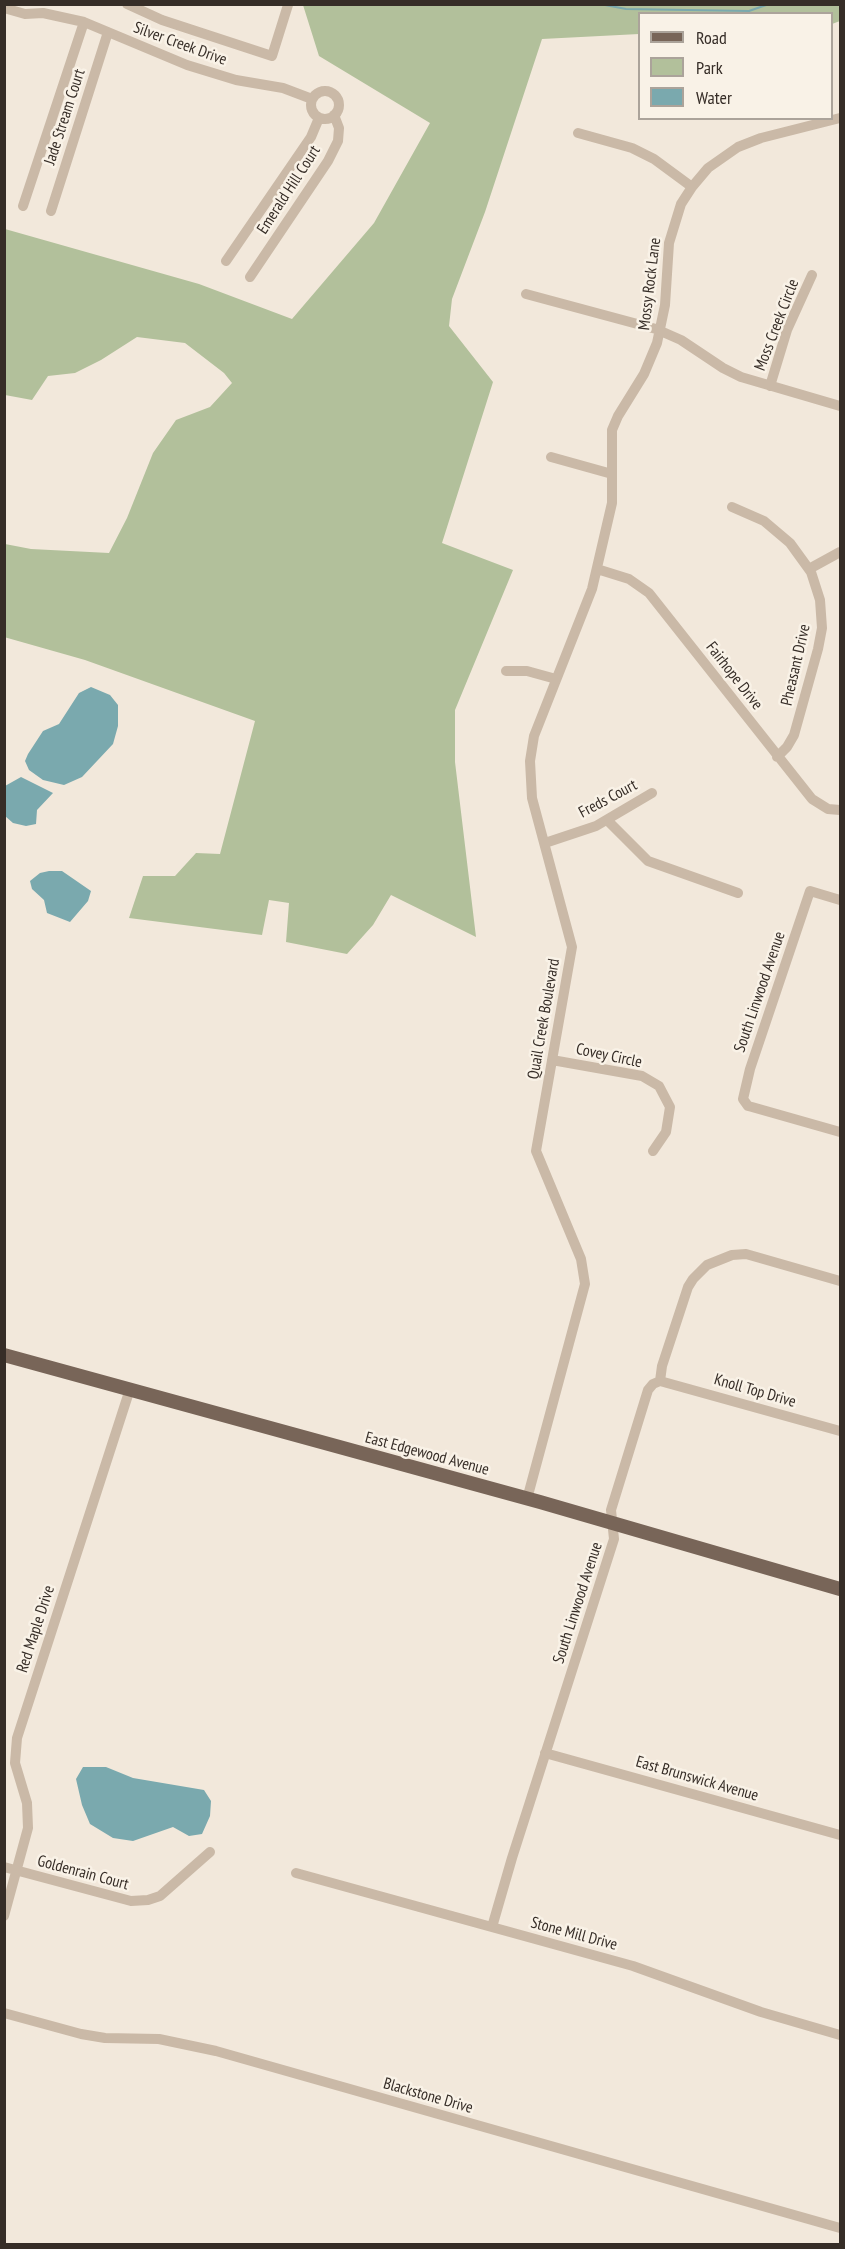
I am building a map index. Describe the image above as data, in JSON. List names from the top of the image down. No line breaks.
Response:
{"streets":{"main road":["East Edgewood Avenue"],"street":["Silver Creek Drive","Jade Stream Court","Emerald Hill Court","Mossy Rock Lane","Moss Creek Circle","Pheasant Drive","Fairhope Drive","Freds Court","South Linwood Avenue","Quail Creek Boulevard","Covey Circle","Knoll Top Drive","Red Maple Drive","East Brunswick Avenue","Goldenrain Court","Stone Mill Drive","Blackstone Drive"]},"crossings":[["Silver Creek Drive","Jade Stream Court"],["Silver Creek Drive","Emerald Hill Court"],["Mossy Rock Lane","Quail Creek Boulevard"],["Pheasant Drive","Fairhope Drive"],["Fairhope Drive","Quail Creek Boulevard"],["Freds Court","Quail Creek Boulevard"],["South Linwood Avenue","Knoll Top Drive"],["South Linwood Avenue","East Edgewood Avenue"],["South Linwood Avenue","East Brunswick Avenue"],["South Linwood Avenue","Stone Mill Drive"],["Quail Creek Boulevard","Covey Circle"],["Quail Creek Boulevard","East Edgewood Avenue"],["East Edgewood Avenue","Red Maple Drive"],["Red Maple Drive","Goldenrain Court"]],"legend":["Road","Park","Water"]}
